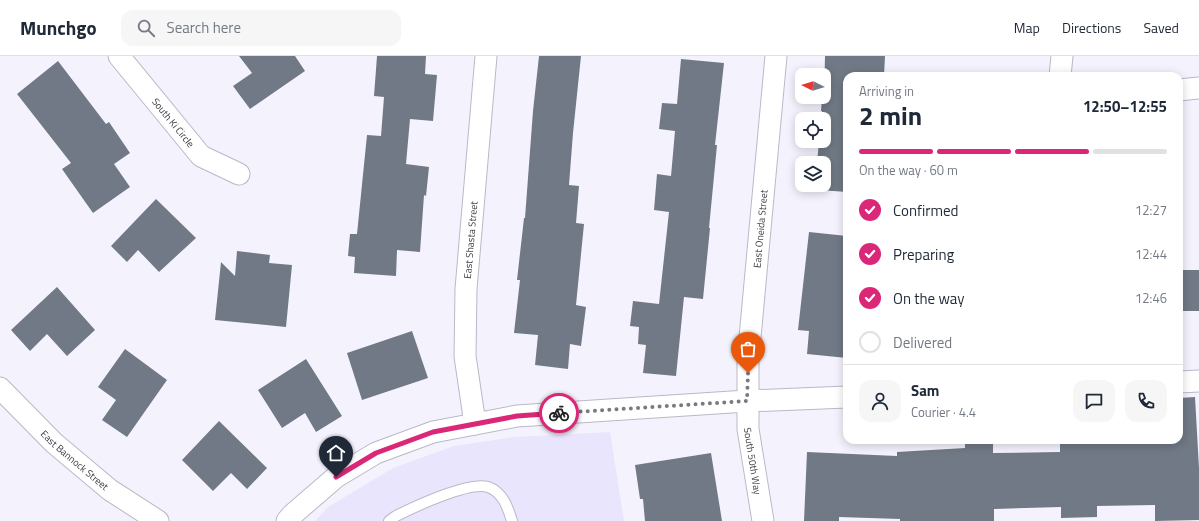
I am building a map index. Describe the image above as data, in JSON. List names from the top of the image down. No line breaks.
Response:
{"streets":{"street":["South Ki Circle","East Oneida Street","East Shasta Street","East Bannock Street","South 50th Way"]},"crossings":[["East Oneida Street","South 50th Way"]],"north":"left","page":{"header":"Munchgo","search":"Search here","nav":["Map","Directions","Saved"],"heading":["2 min","Arriving in","12:50–12:55"],"panel":["Sam","Courier · 4.4"],"bar":"On the way · 60 m","list":[["Confirmed","12:27"],["Preparing","12:44"],["On the way","12:46"],"Delivered"]}}
